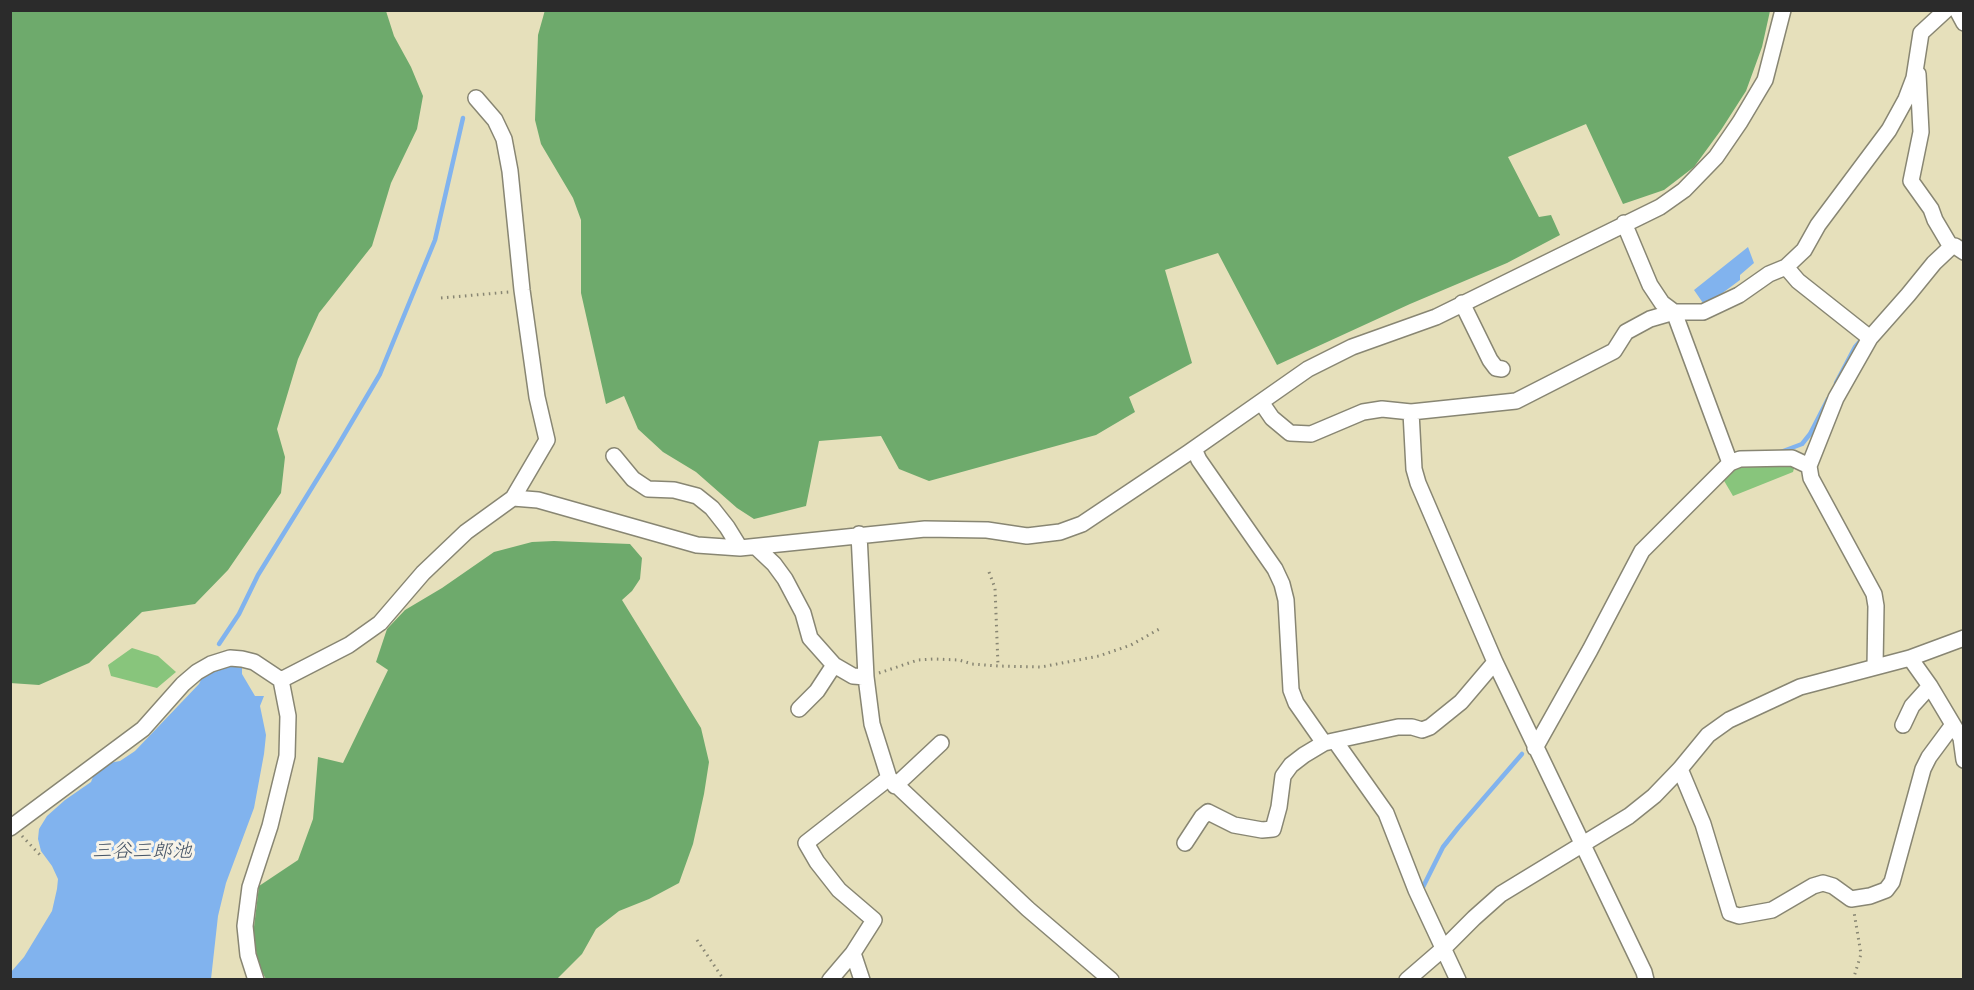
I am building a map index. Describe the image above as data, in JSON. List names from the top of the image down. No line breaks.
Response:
{"water":["三谷三郎池"]}
